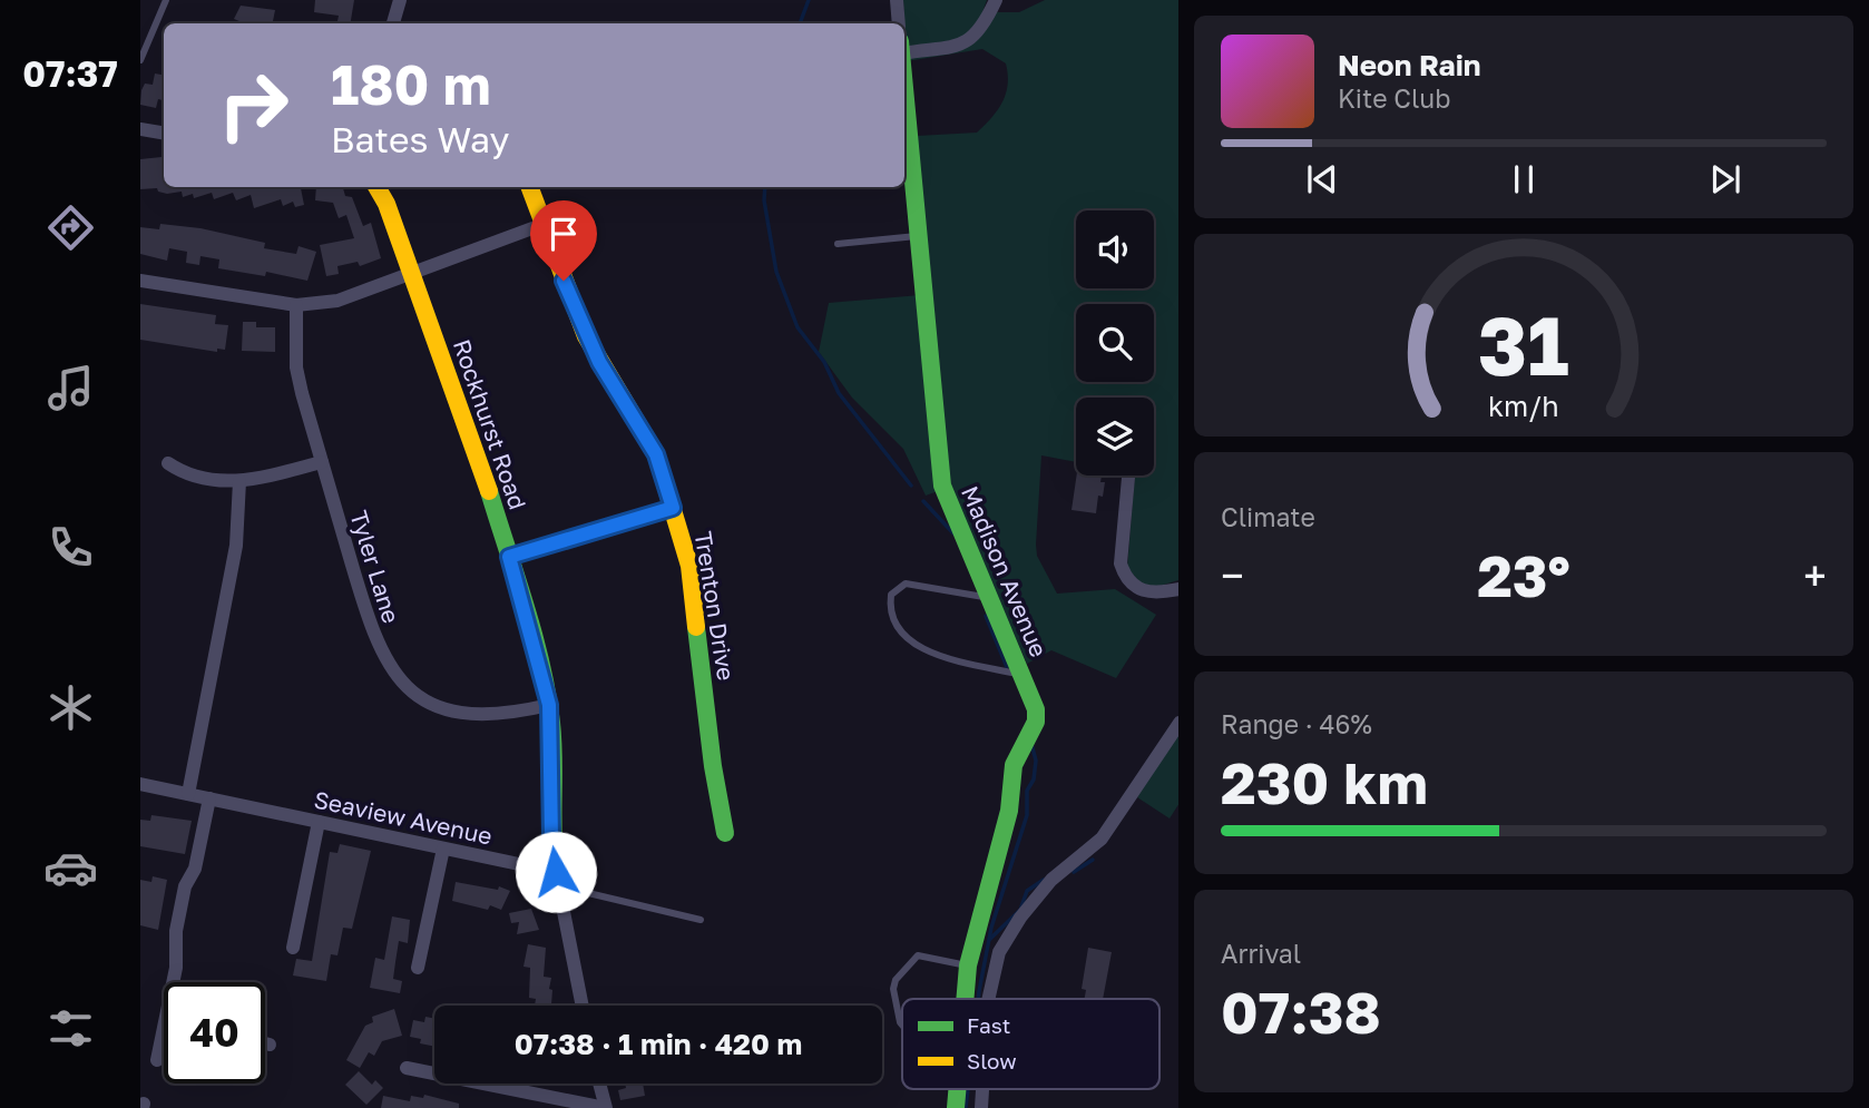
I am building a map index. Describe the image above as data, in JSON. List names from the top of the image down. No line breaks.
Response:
{"streets":{"street":["Rockhurst Road","Tyler Lane","Madison Avenue","Trenton Drive","Seaview Avenue"]},"crossings":[["Rockhurst Road","Tyler Lane"],["Rockhurst Road","Seaview Avenue"]],"legend":["Fast","Slow"],"page":{"tabs":"07:37","turn":["180 m","Bates Way"],"song":["Neon Rain","Kite Club"],"tile":["Climate",["Range · 46%","230 km"],["Arrival","07:38"]],"heat":["−","23°","+"],"limit":"40","trip":"07:38 · 1 min · 420 m","gauge":["31","km/h"]}}
